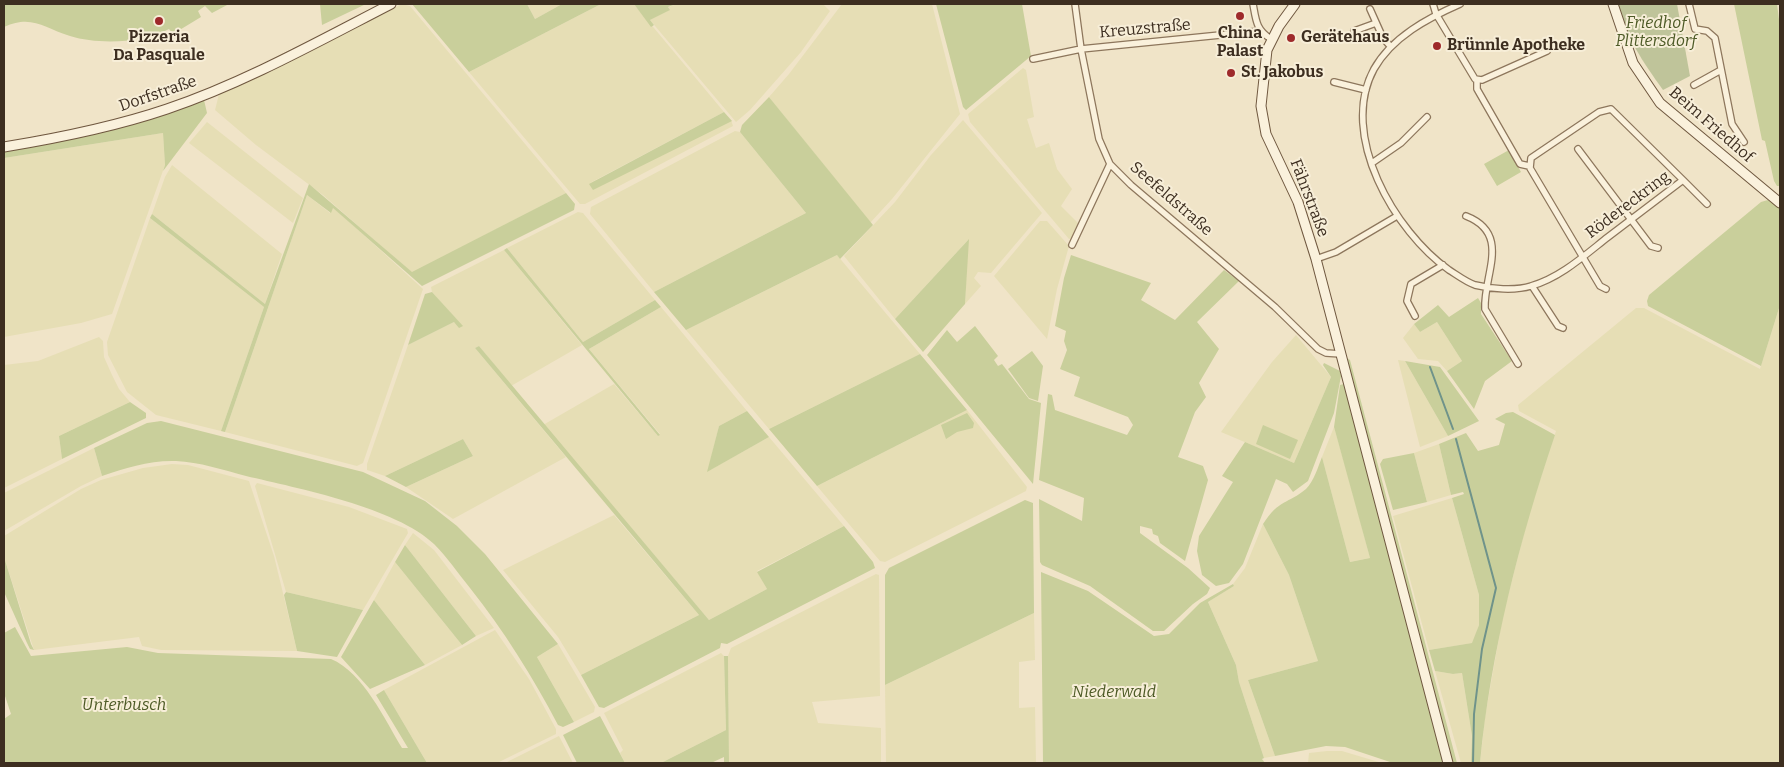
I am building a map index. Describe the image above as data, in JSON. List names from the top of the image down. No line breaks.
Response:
{"streets":{"main road":["Dorfstraße","Beim Friedhof","Fährstraße"],"street":["Kreuzstraße","Seefeldstraße","Rödereckring"]},"crossings":[["Kreuzstraße","Seefeldstraße"],["Fährstraße","Seefeldstraße"]],"parks":["Friedhof Plittersdorf","Niederwald","Unterbusch"],"places":["China Palast","Pizzeria Da Pasquale","Gerätehaus","Brünnle Apotheke","St. Jakobus"]}
